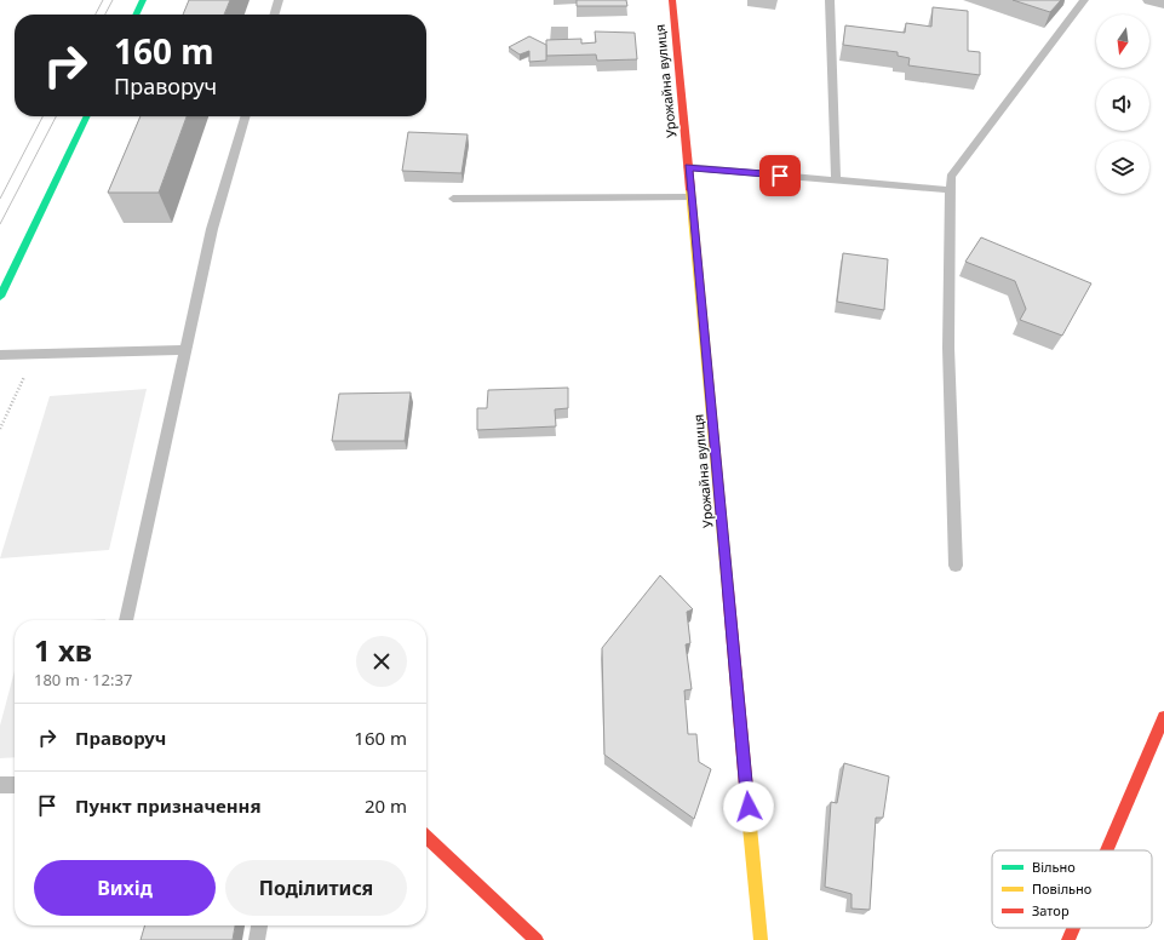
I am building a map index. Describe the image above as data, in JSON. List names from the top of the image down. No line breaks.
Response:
{"streets":{"street":["Урожайна вулиця"]},"legend":["Вільно","Повільно","Затор"],"north":"bottom","page":{"turn":["160 m","Праворуч"],"heading":["1 хв","180 m · 12:37"],"list":[{"name":"Праворуч","value":"160 m"},{"name":"Пункт призначення","value":"20 m"}],"buttons":["Вихід","Поділитися"]}}
